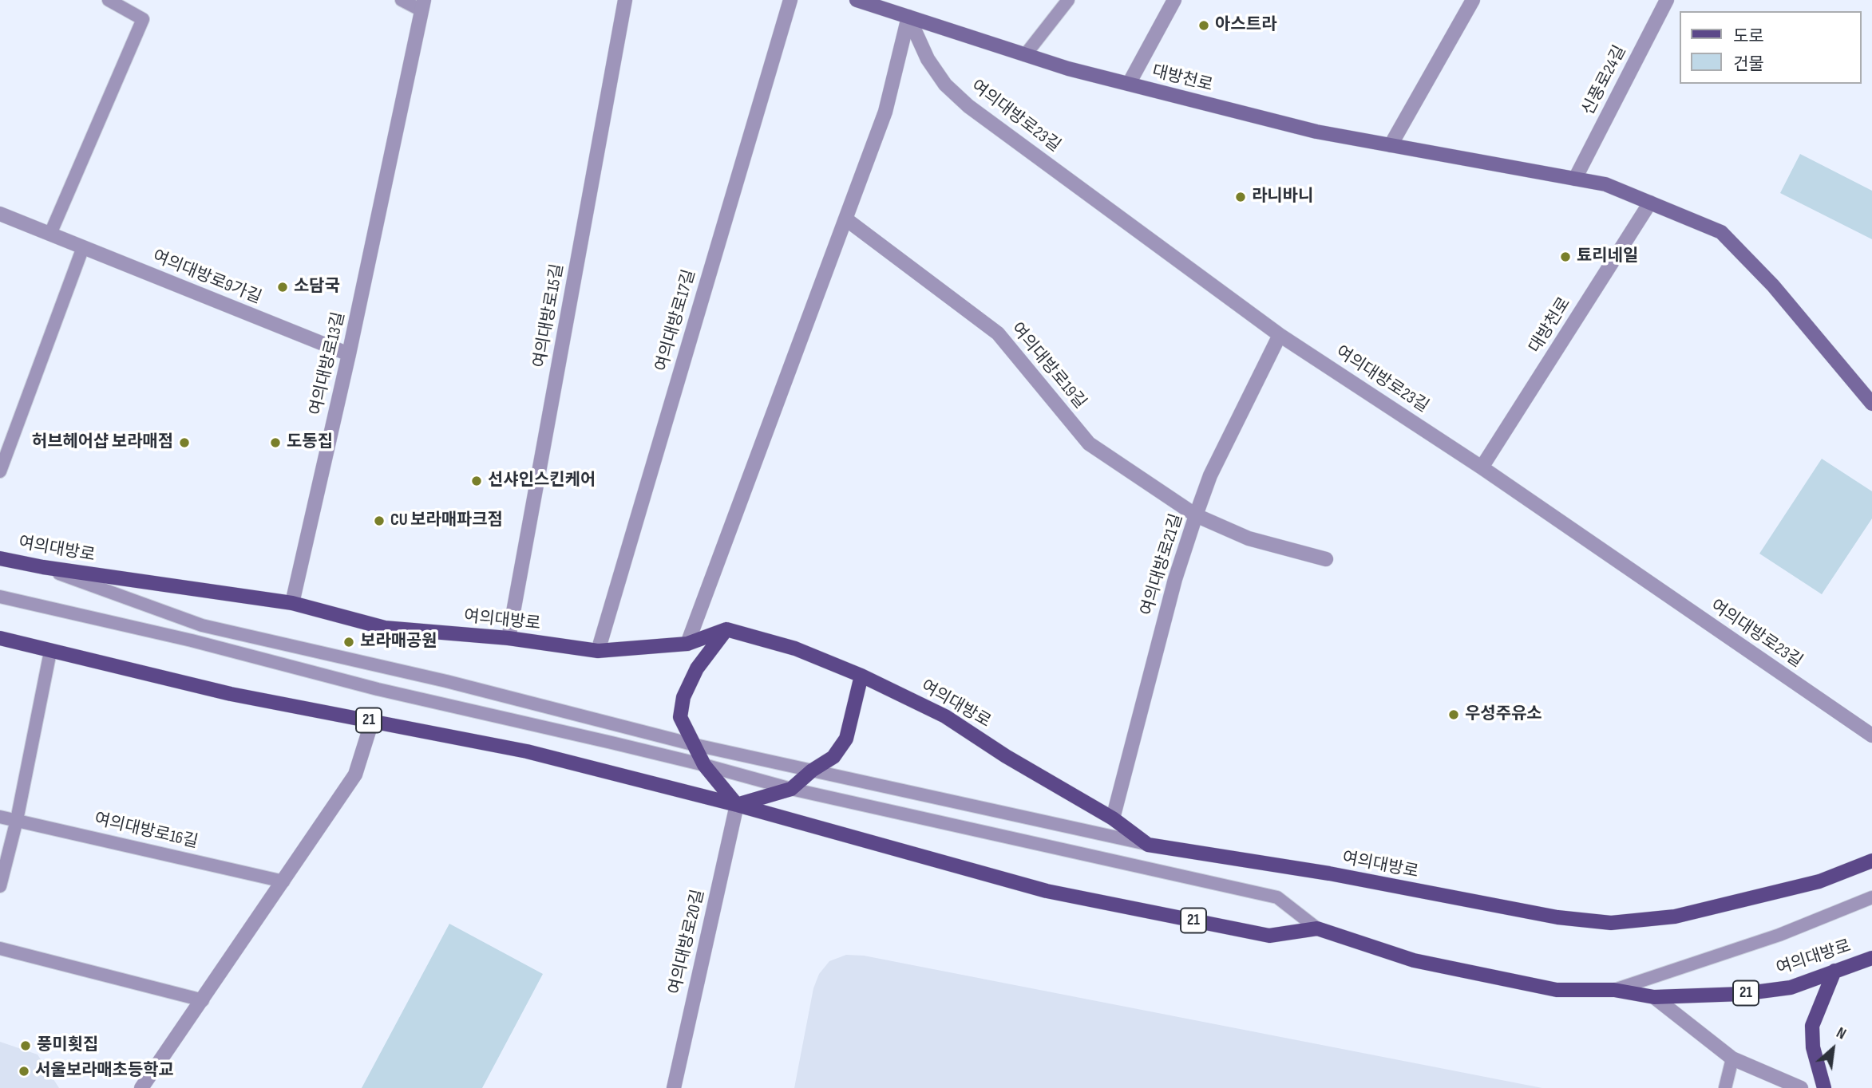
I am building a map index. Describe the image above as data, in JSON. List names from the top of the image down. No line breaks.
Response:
{"streets":{"main road":["대방천로","여의대방로","21"],"street":["신풍로24길","여의대방로23길","여의대방로9가길","여의대방로15길","여의대방로17길","여의대방로13길","여의대방로19길","여의대방로21길","여의대방로20길"],"lane":["여의대방로16길"]},"crossings":[["대방천로","신풍로24길"],["대방천로","여의대방로23길"],["여의대방로23길","여의대방로21길"],["여의대방로9가길","여의대방로13길"],["여의대방로15길","여의대방로"],["여의대방로17길","여의대방로"],["여의대방로13길","여의대방로"],["여의대방로19길","여의대방로21길"],["여의대방로","여의대방로21길"],["여의대방로","여의대방로20길"]],"places":["아스트라","라니바니","툐리네일","소담국","허브헤어샵 보라매점","도동집","선샤인스킨케어","CU 보라매파크점","보라매공원","우성주유소","풍미횟집","서울보라매초등학교"],"legend":["도로","건물"],"north":"top right"}
